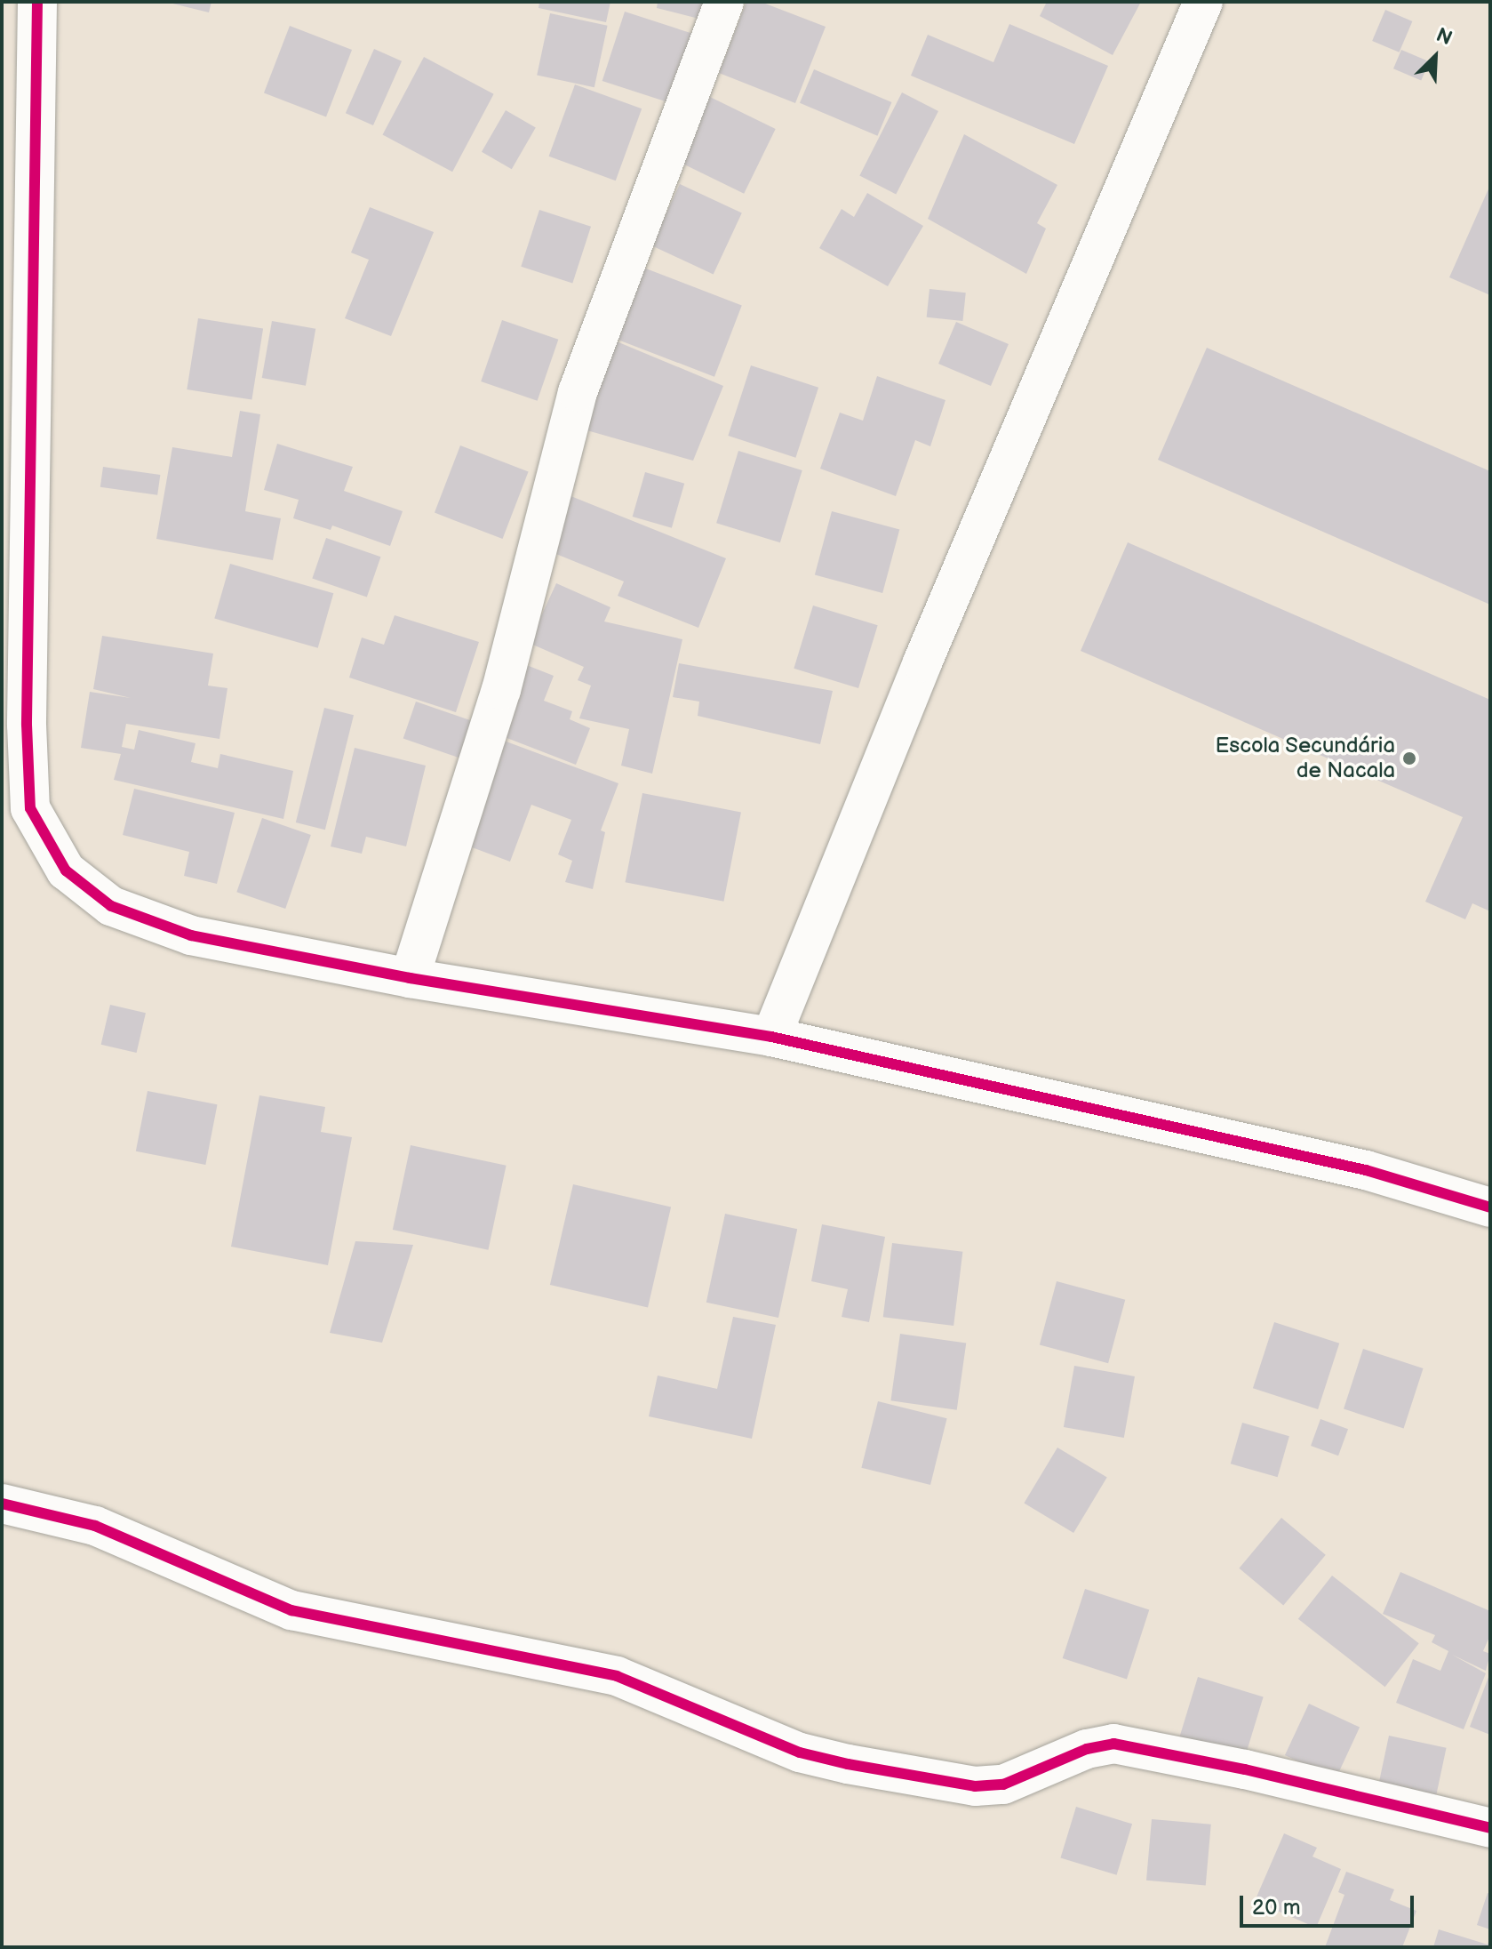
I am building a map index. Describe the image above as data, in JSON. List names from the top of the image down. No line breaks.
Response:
{"places":["Escola Secundária de Nacala"],"scale_bar":"20 m","north":"top right"}
